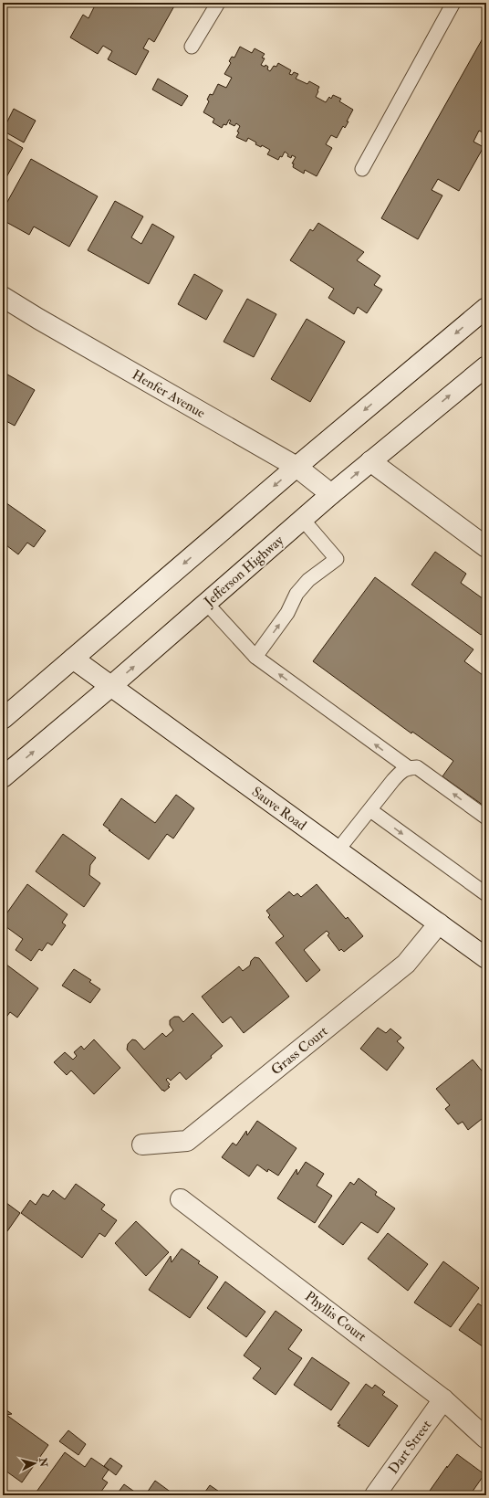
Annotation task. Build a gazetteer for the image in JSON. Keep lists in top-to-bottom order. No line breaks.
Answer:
{"streets":{"street":["Henfer Avenue","Jefferson Highway","Sauve Road","Grass Court","Phyllis Court","Dart Street"]},"crossings":[["Henfer Avenue","Jefferson Highway"],["Jefferson Highway","Sauve Road"],["Sauve Road","Grass Court"],["Phyllis Court","Dart Street"]],"north":"right"}
